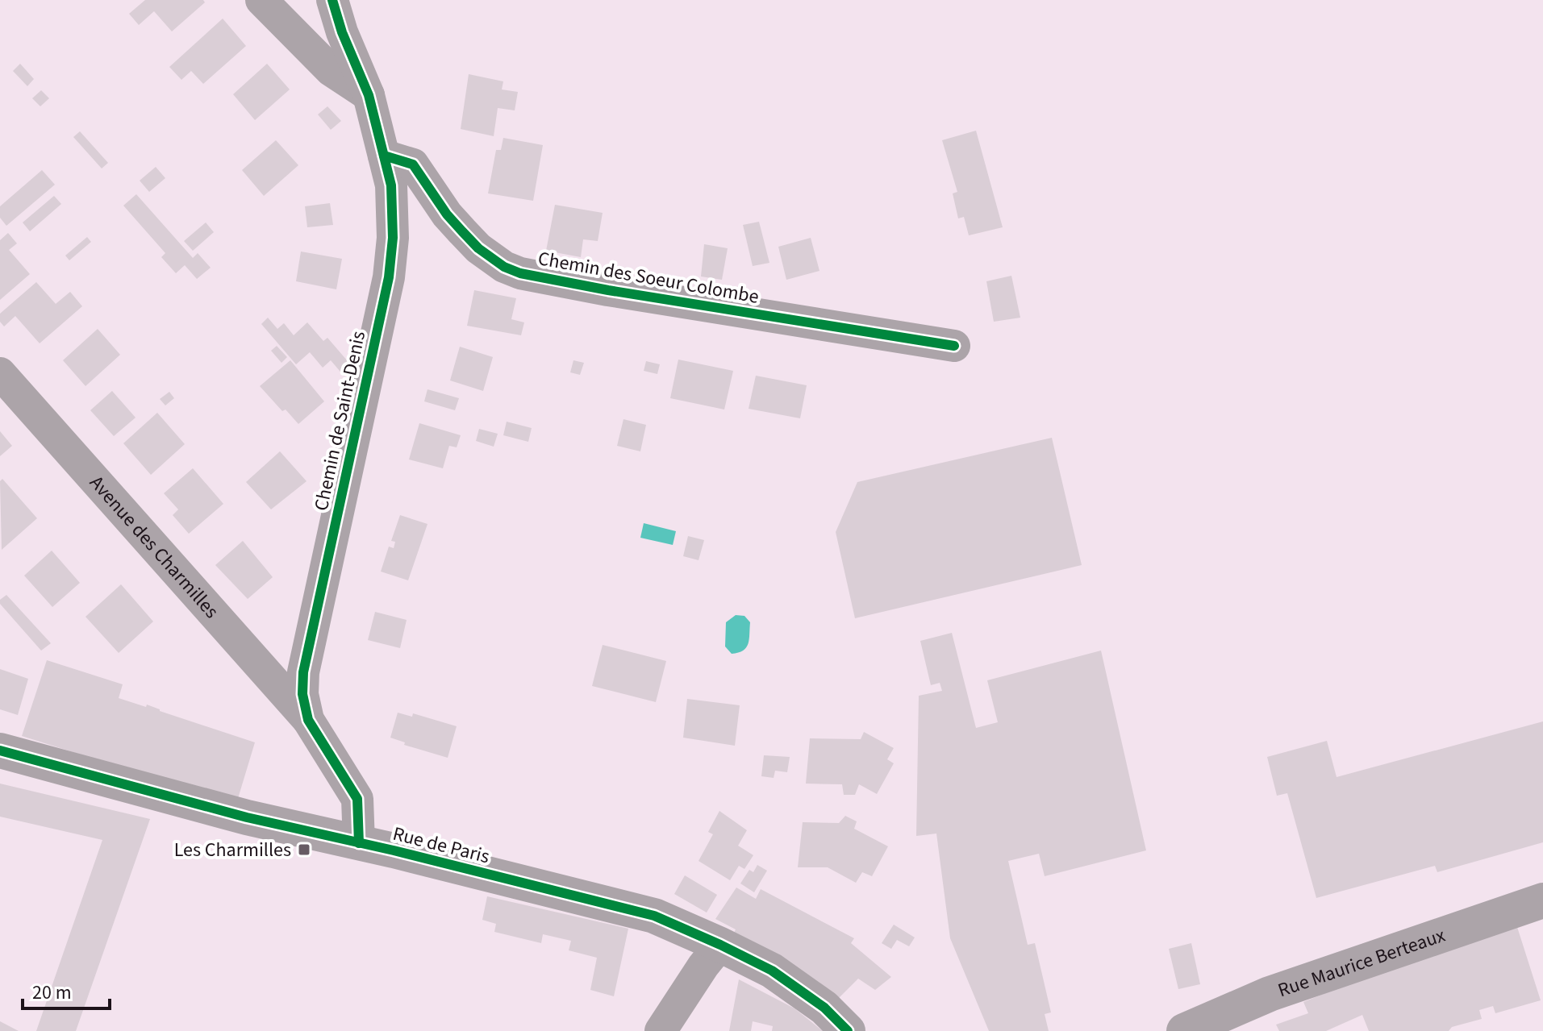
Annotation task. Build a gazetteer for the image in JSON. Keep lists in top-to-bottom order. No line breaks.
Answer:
{"streets":{"street":["Chemin des Soeur Colombe","Chemin de Saint-Denis","Avenue des Charmilles","Rue de Paris","Rue Maurice Berteaux"]},"crossings":[["Chemin des Soeur Colombe","Chemin de Saint-Denis"],["Chemin de Saint-Denis","Avenue des Charmilles"],["Chemin de Saint-Denis","Rue de Paris"]],"places":{"transit":["Les Charmilles"]},"scale_bar":"20 m"}
